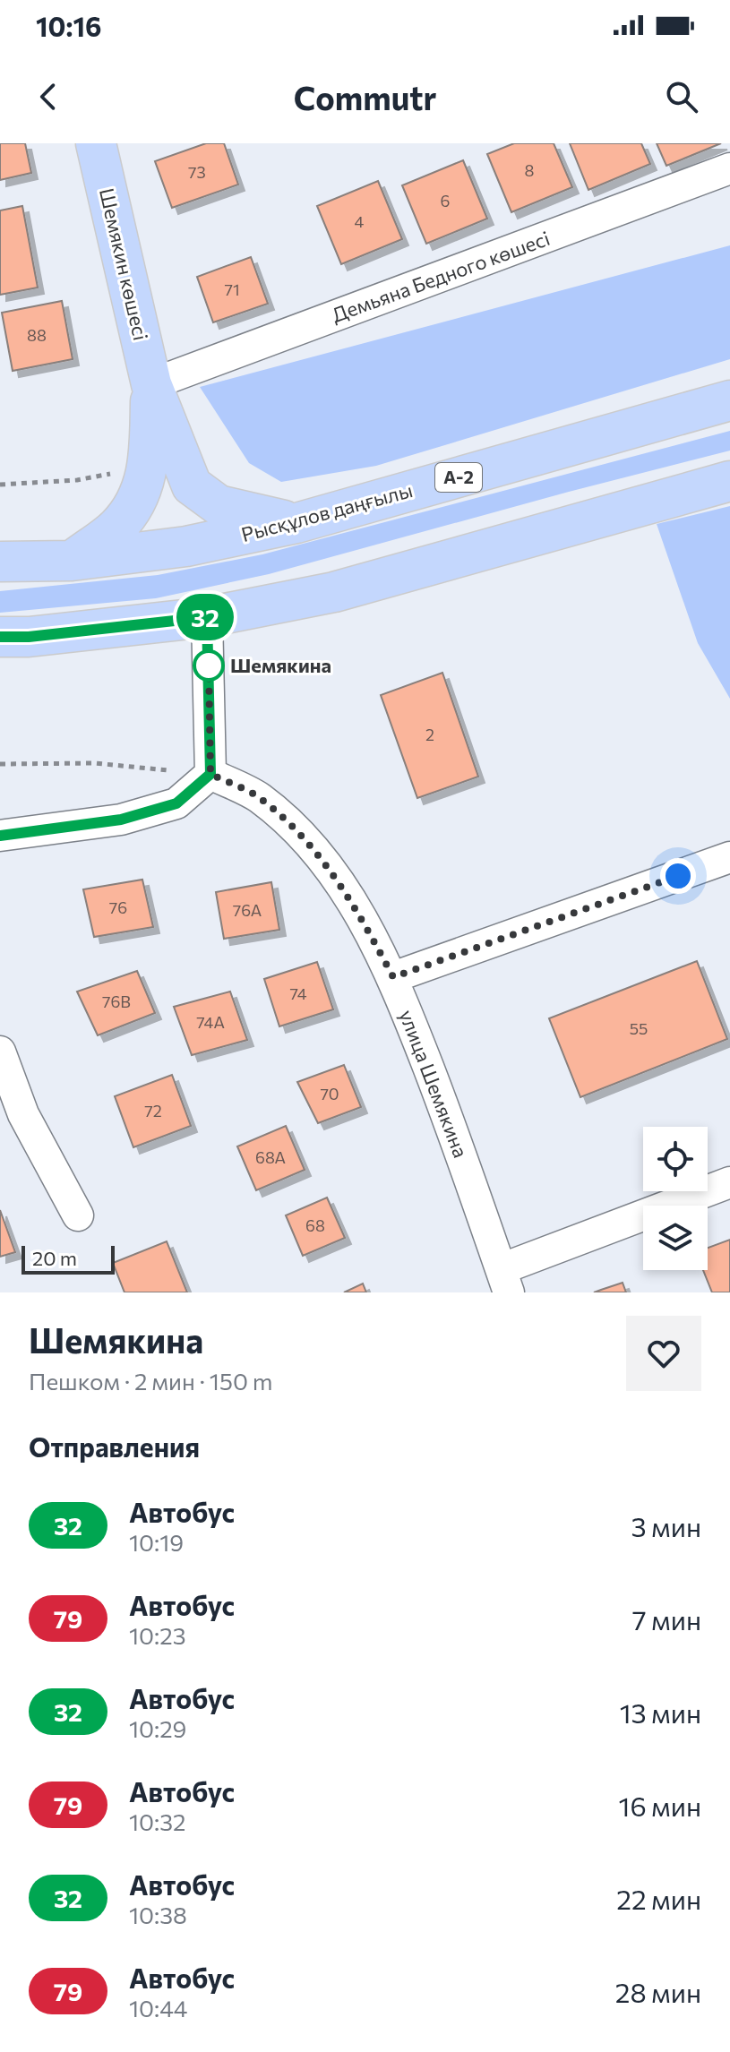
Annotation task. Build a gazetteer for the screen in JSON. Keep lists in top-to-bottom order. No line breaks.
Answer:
{"streets":{"main road":["Шемякин көшесі","A-2","Рысқұлов даңғылы"],"street":["Демьяна Бедного көшесі","улица Шемякина"]},"crossings":[["Шемякин көшесі","Демьяна Бедного көшесі"],["Шемякин көшесі","Рысқұлов даңғылы"]],"places":["Шемякина"],"lines":["bus line 32"],"house_numbers":["8","73","6","4","71","88","2","76","76А","74","76В","74А","55","70","72","68А","68"],"scale_bar":"20 m","page":{"status":"10:16","header":"Commutr","on_map":"32","scale":"20 m","heading":[["Шемякина","Пешком · 2 мин · 150 m"],"Отправления"],"list":[{"mark":"32","name":"Автобус","note":"10:19","value":"3 мин"},{"mark":"79","name":"Автобус","note":"10:23","value":"7 мин"},{"mark":"32","name":"Автобус","note":"10:29","value":"13 мин"},{"mark":"79","name":"Автобус","note":"10:32","value":"16 мин"},{"mark":"32","name":"Автобус","note":"10:38","value":"22 мин"},{"mark":"79","name":"Автобус","note":"10:44","value":"28 мин"}]}}
